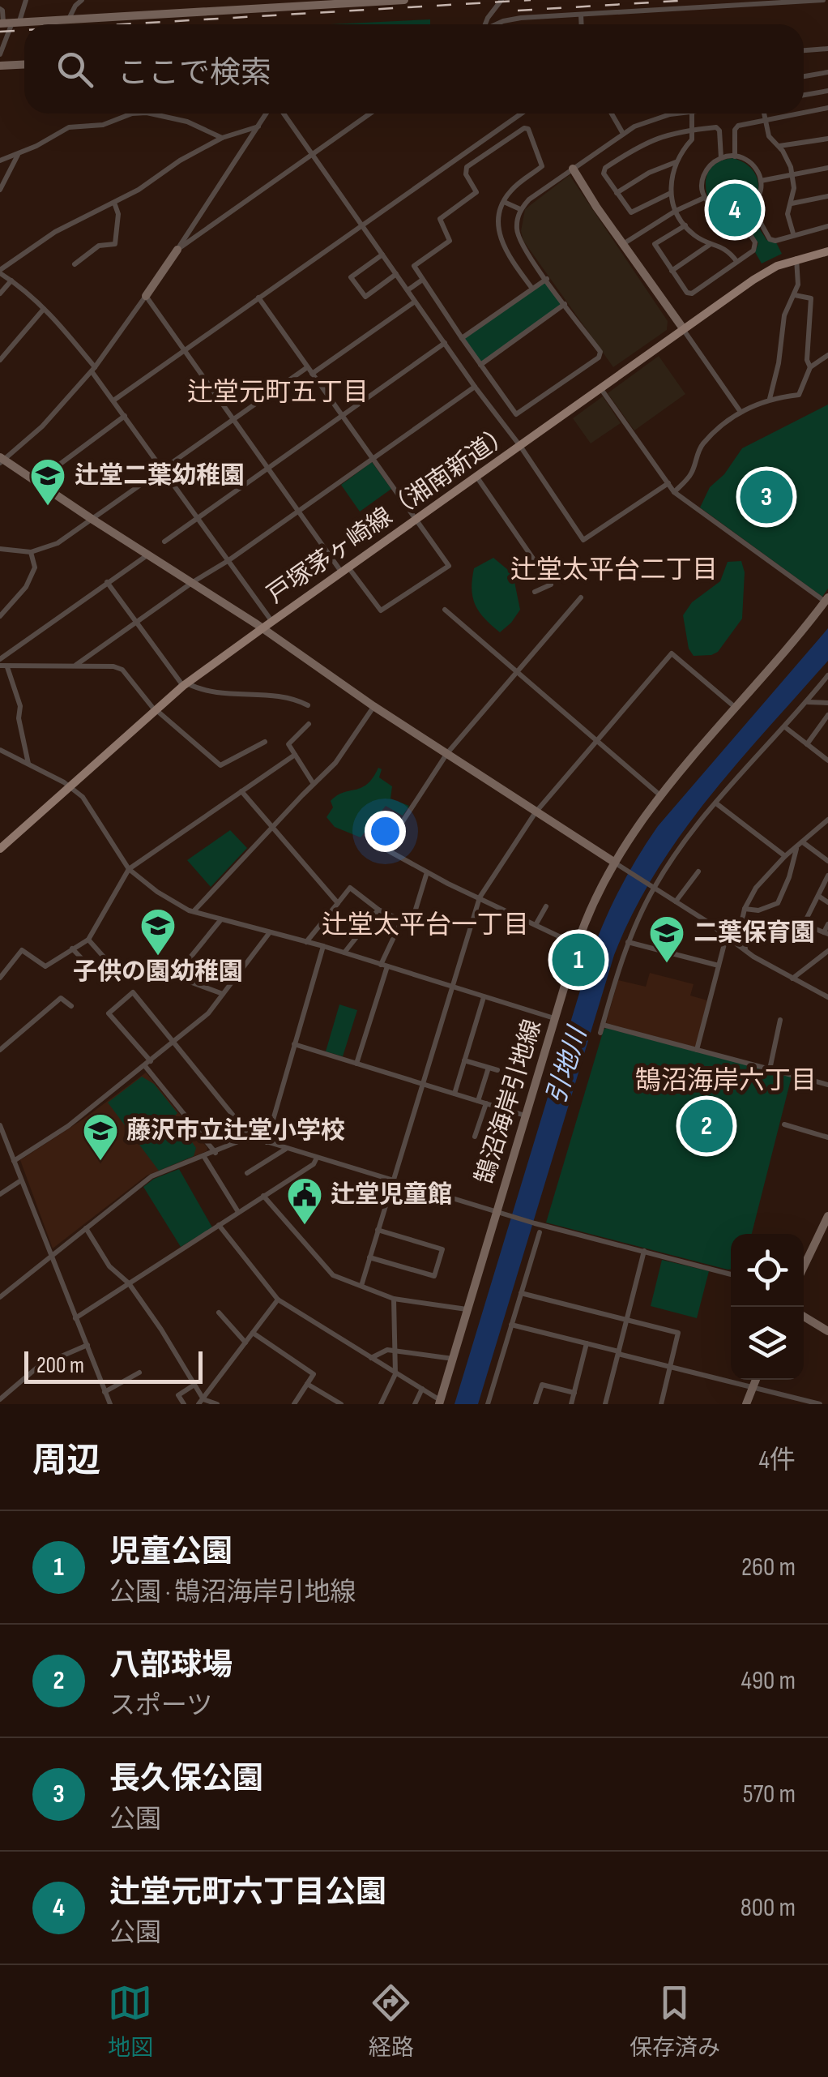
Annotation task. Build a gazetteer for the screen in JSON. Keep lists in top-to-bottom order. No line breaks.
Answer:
{"streets":{"main road":["戸塚茅ヶ崎線（湘南新道）"],"street":["鵠沼海岸引地線"]},"districts":["辻堂元町五丁目","辻堂太平台二丁目","辻堂太平台一丁目","鵠沼海岸六丁目"],"water":["引地川"],"places":{"school or university":["辻堂二葉幼稚園","子供の園幼稚園","二葉保育園","藤沢市立辻堂小学校"],"public building":["辻堂児童館"]},"scale_bar":"200 m","page":{"search":"ここで検索","pins":["4","3","1","2"],"scale":"200 m","heading":["周辺","4件"],"list":[{"mark":"1","name":"児童公園","note":"公園 · 鵠沼海岸引地線","value":"260 m"},{"mark":"2","name":"八部球場","note":"スポーツ","value":"490 m"},{"mark":"3","name":"長久保公園","note":"公園","value":"570 m"},{"mark":"4","name":"辻堂元町六丁目公園","note":"公園","value":"800 m"}],"nav":["地図","経路","保存済み"]}}
